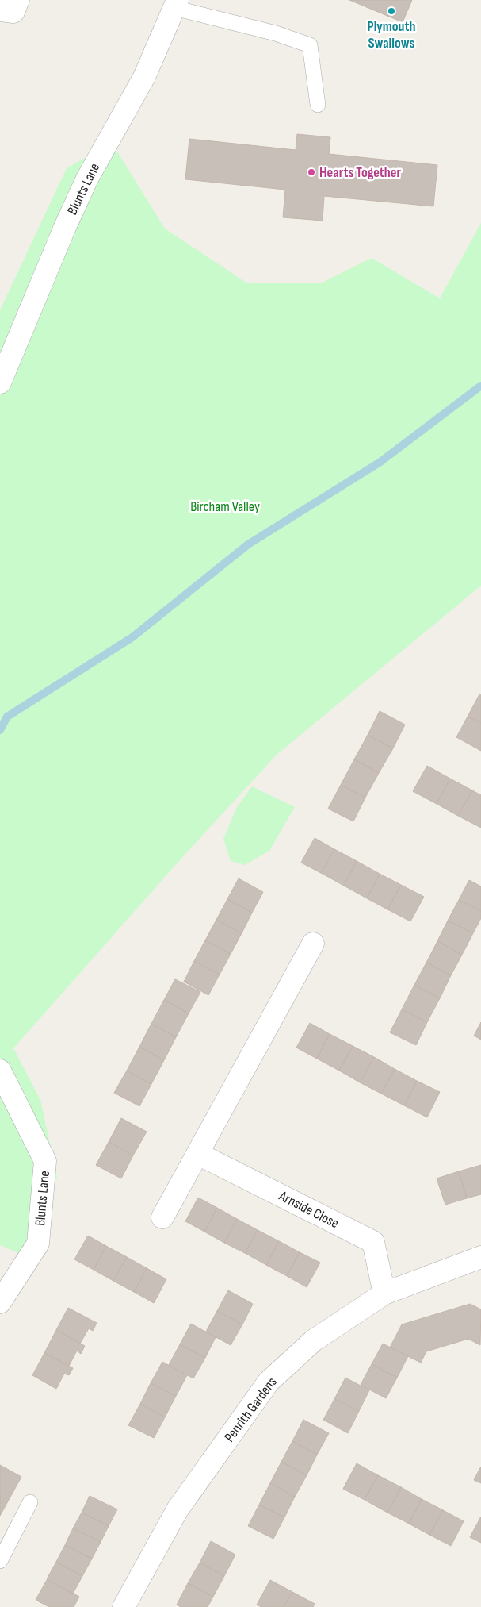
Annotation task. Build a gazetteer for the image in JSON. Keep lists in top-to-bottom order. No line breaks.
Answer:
{"streets":{"street":["Blunts Lane","Arnside Close","Penrith Gardens"]},"crossings":[["Arnside Close","Penrith Gardens"]],"parks":["Bircham Valley"],"places":["Plymouth Swallows","Hearts Together"]}
